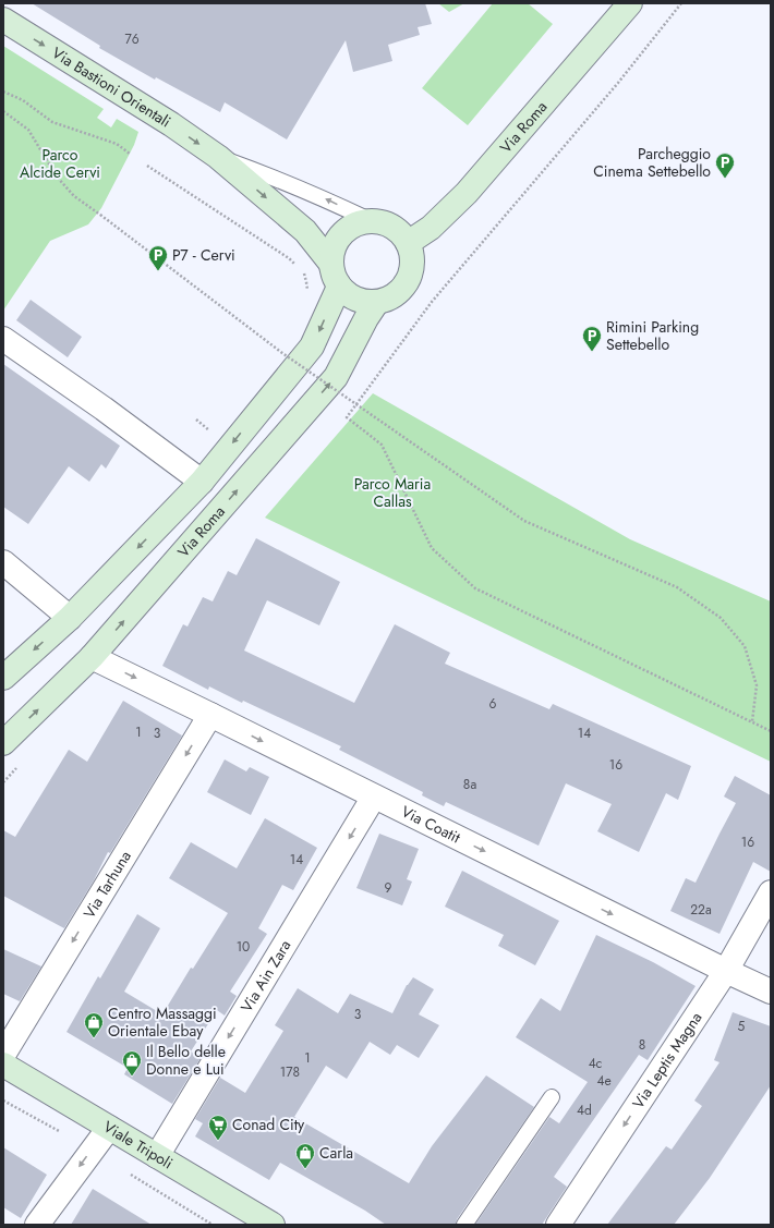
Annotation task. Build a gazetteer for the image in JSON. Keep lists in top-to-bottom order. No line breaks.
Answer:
{"streets":{"main road":["Via Bastioni Orientali","Via Roma","Viale Tripoli"],"street":["Via Coatit","Via Tarhuna","Via Ain Zara","Via Leptis Magna"]},"crossings":[["Via Bastioni Orientali","Via Roma"],["Via Roma","Via Coatit"],["Via Coatit","Via Tarhuna"],["Via Coatit","Via Ain Zara"],["Via Coatit","Via Leptis Magna"],["Via Ain Zara","Viale Tripoli"]],"one_way":["Via Coatit","Via Tarhuna","Via Ain Zara","Via Leptis Magna"],"parks":["Parco Alcide Cervi","Parco Maria Callas"],"places":{"parking":["Parcheggio Cinema Settebello","P7 - Cervi","Rimini Parking Settebello"],"shop":["Centro Massaggi Orientale Ebay","Il Bello delle Donne e Lui","Carla"],"supermarket":["Conad City"]},"house_numbers":["76","6","1","3","14","16","8a","16","14","9","22a","10","3","5","8","1","4c","178","4e","4d"]}
